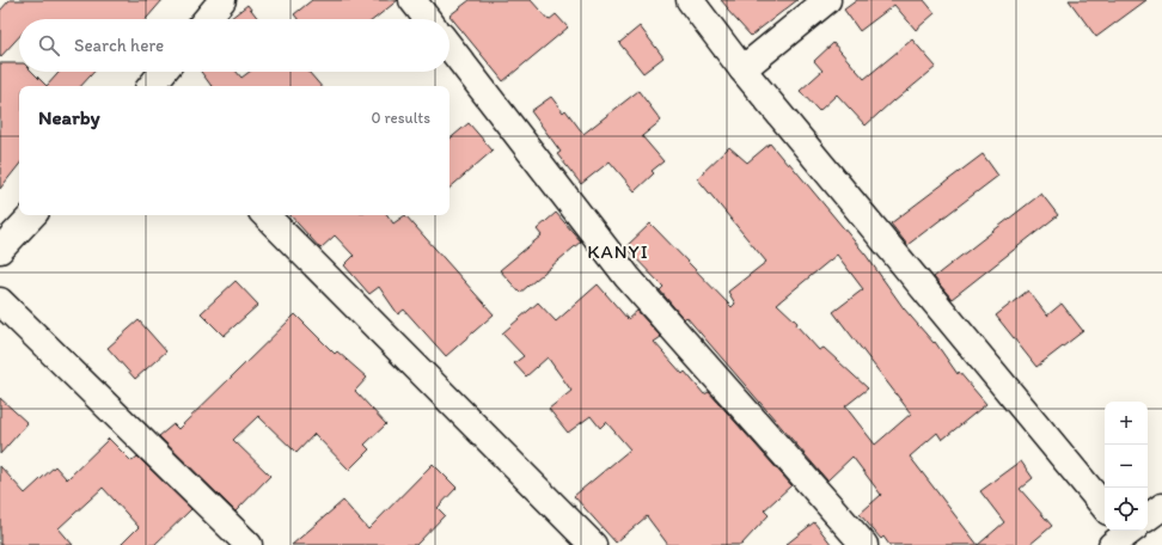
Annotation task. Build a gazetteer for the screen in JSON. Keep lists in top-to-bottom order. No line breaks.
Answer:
{"districts":["KANYI"],"page":{"search":"Search here","heading":["Nearby","0 results"],"map_buttons":["+","−"]}}
